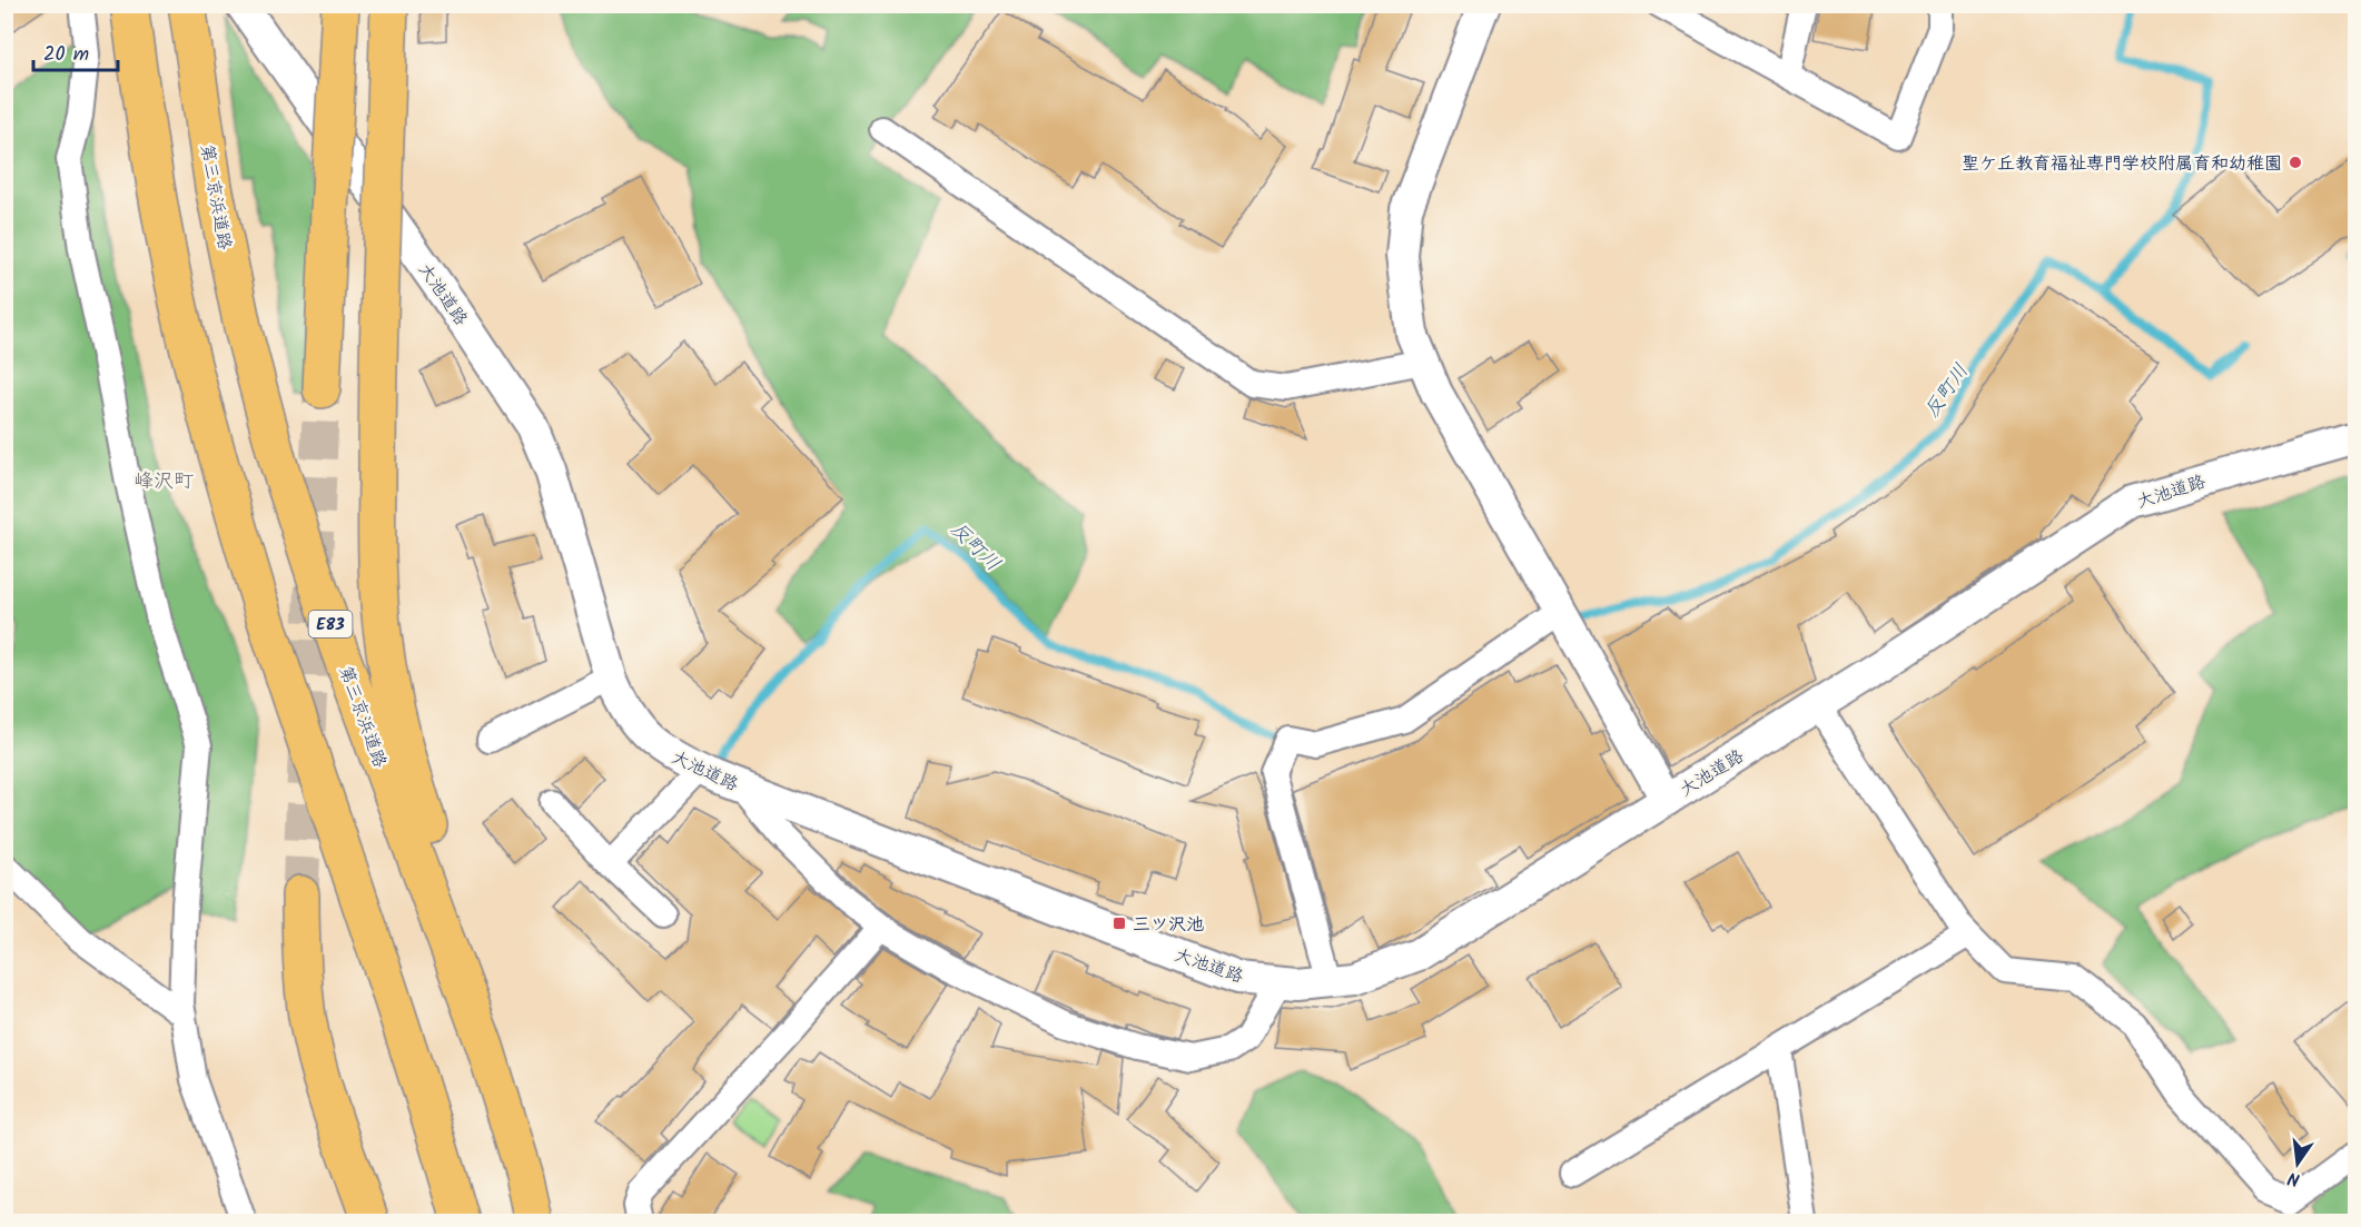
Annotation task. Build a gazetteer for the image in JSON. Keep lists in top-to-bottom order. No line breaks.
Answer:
{"streets":{"highway":["第三京浜道路","E83"],"street":["大池道路"]},"districts":["峰沢町"],"water":["反町川"],"places":{"other":["聖ケ丘教育福祉専門学校附属育和幼稚園"],"transit":["三ツ沢池"]},"scale_bar":"20 m","north":"bottom"}
